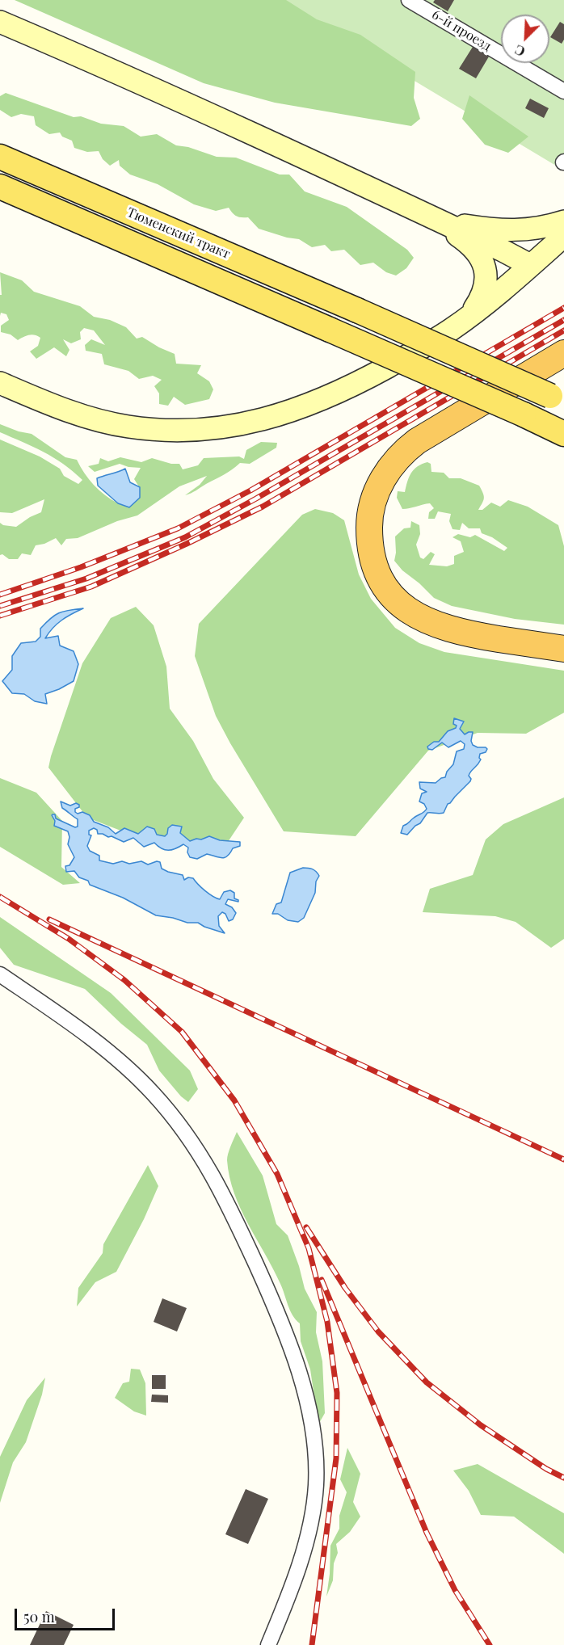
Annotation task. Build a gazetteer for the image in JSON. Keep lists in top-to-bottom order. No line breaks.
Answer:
{"streets":{"main road":["Тюменский тракт"],"street":["6-й проезд"]},"scale_bar":"50 m","north":"bottom left"}
